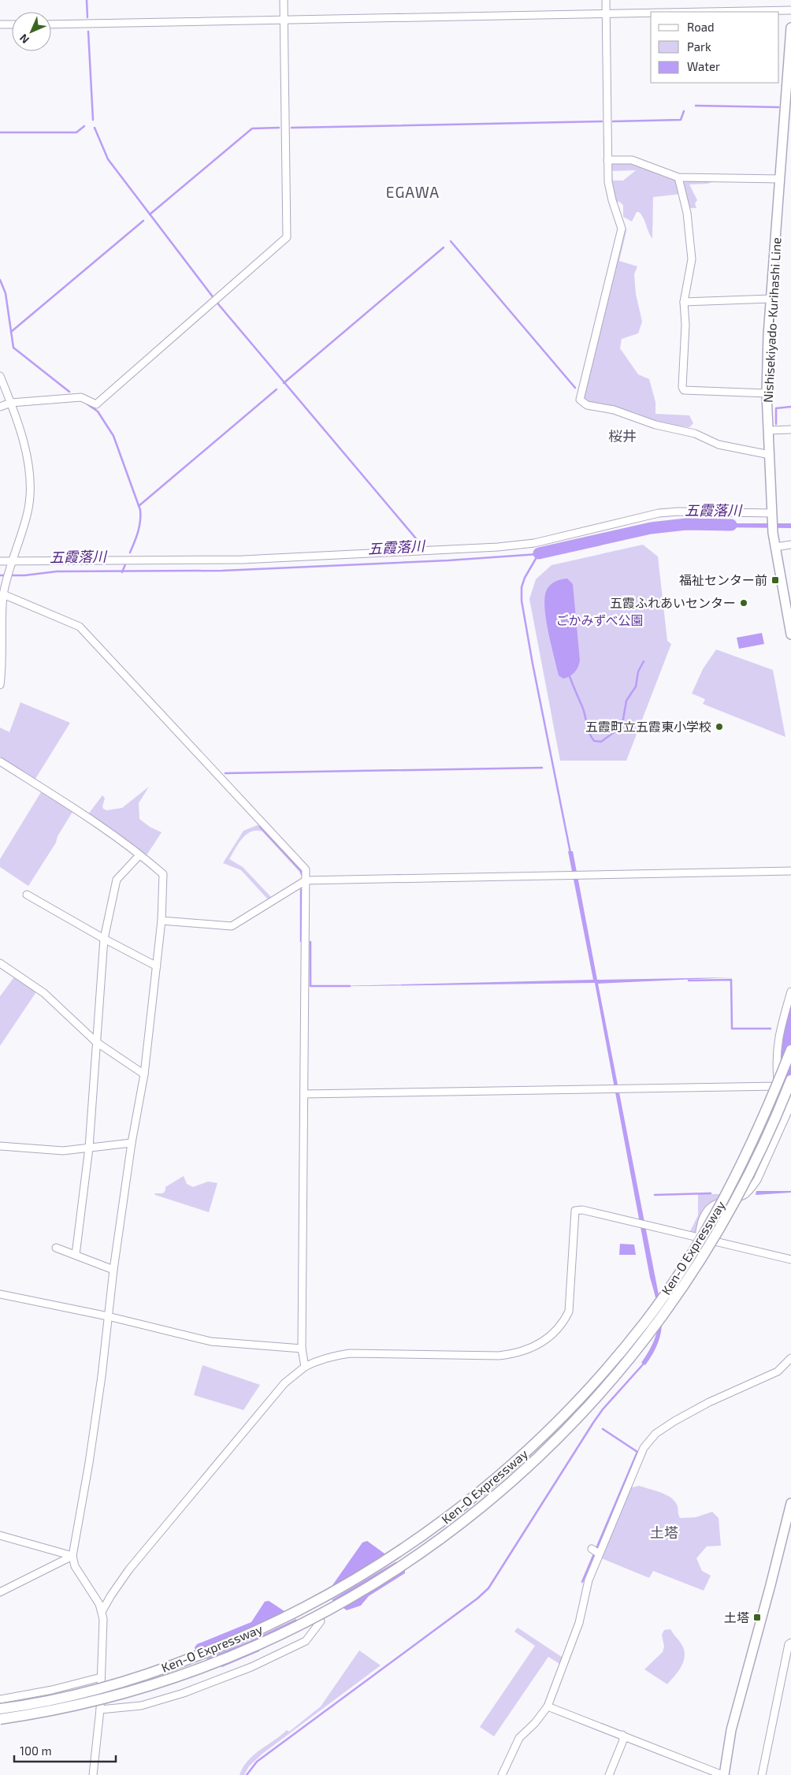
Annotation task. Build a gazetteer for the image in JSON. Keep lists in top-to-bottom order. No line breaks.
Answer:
{"streets":{"highway":["Ken-O Expressway"],"main road":["Nishisekiyado-Kurihashi Line"]},"districts":["EGAWA","桜井","土塔"],"water":["五霞落川"],"parks":["ごかみずべ公園"],"places":{"transit":["福祉センター前","土塔"],"other":["五霞ふれあいセンター","五霞町立五霞東小学校"]},"legend":["Road","Park","Water"],"scale_bar":"100 m","north":"bottom left"}
